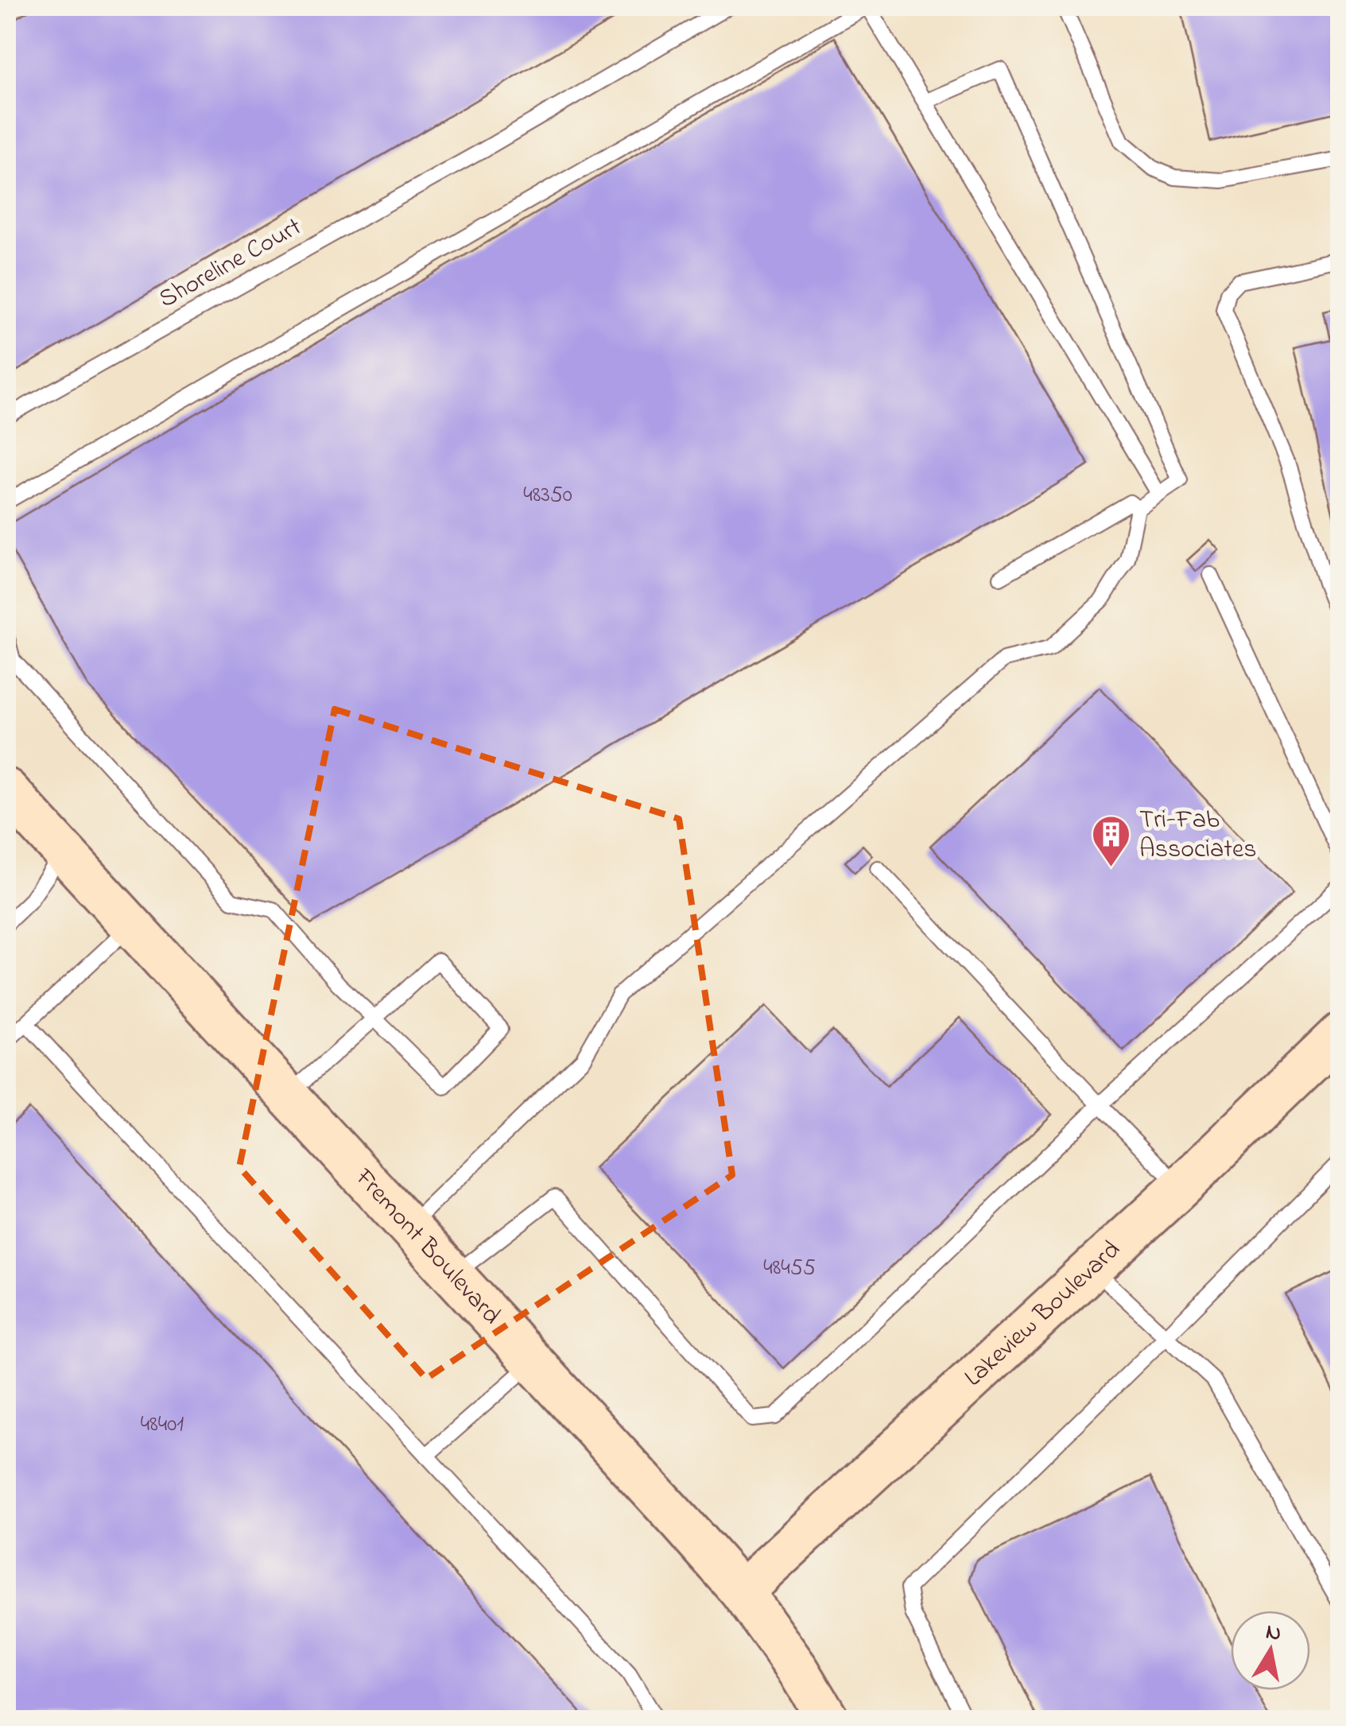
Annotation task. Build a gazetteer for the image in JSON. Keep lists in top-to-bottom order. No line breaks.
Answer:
{"streets":{"main road":["Fremont Boulevard","Lakeview Boulevard"],"lane":["Shoreline Court"]},"crossings":[["Fremont Boulevard","Lakeview Boulevard"]],"places":{"building":["Tri-Fab Associates"]},"house_numbers":["48350","48455","48401"],"north":"top"}
